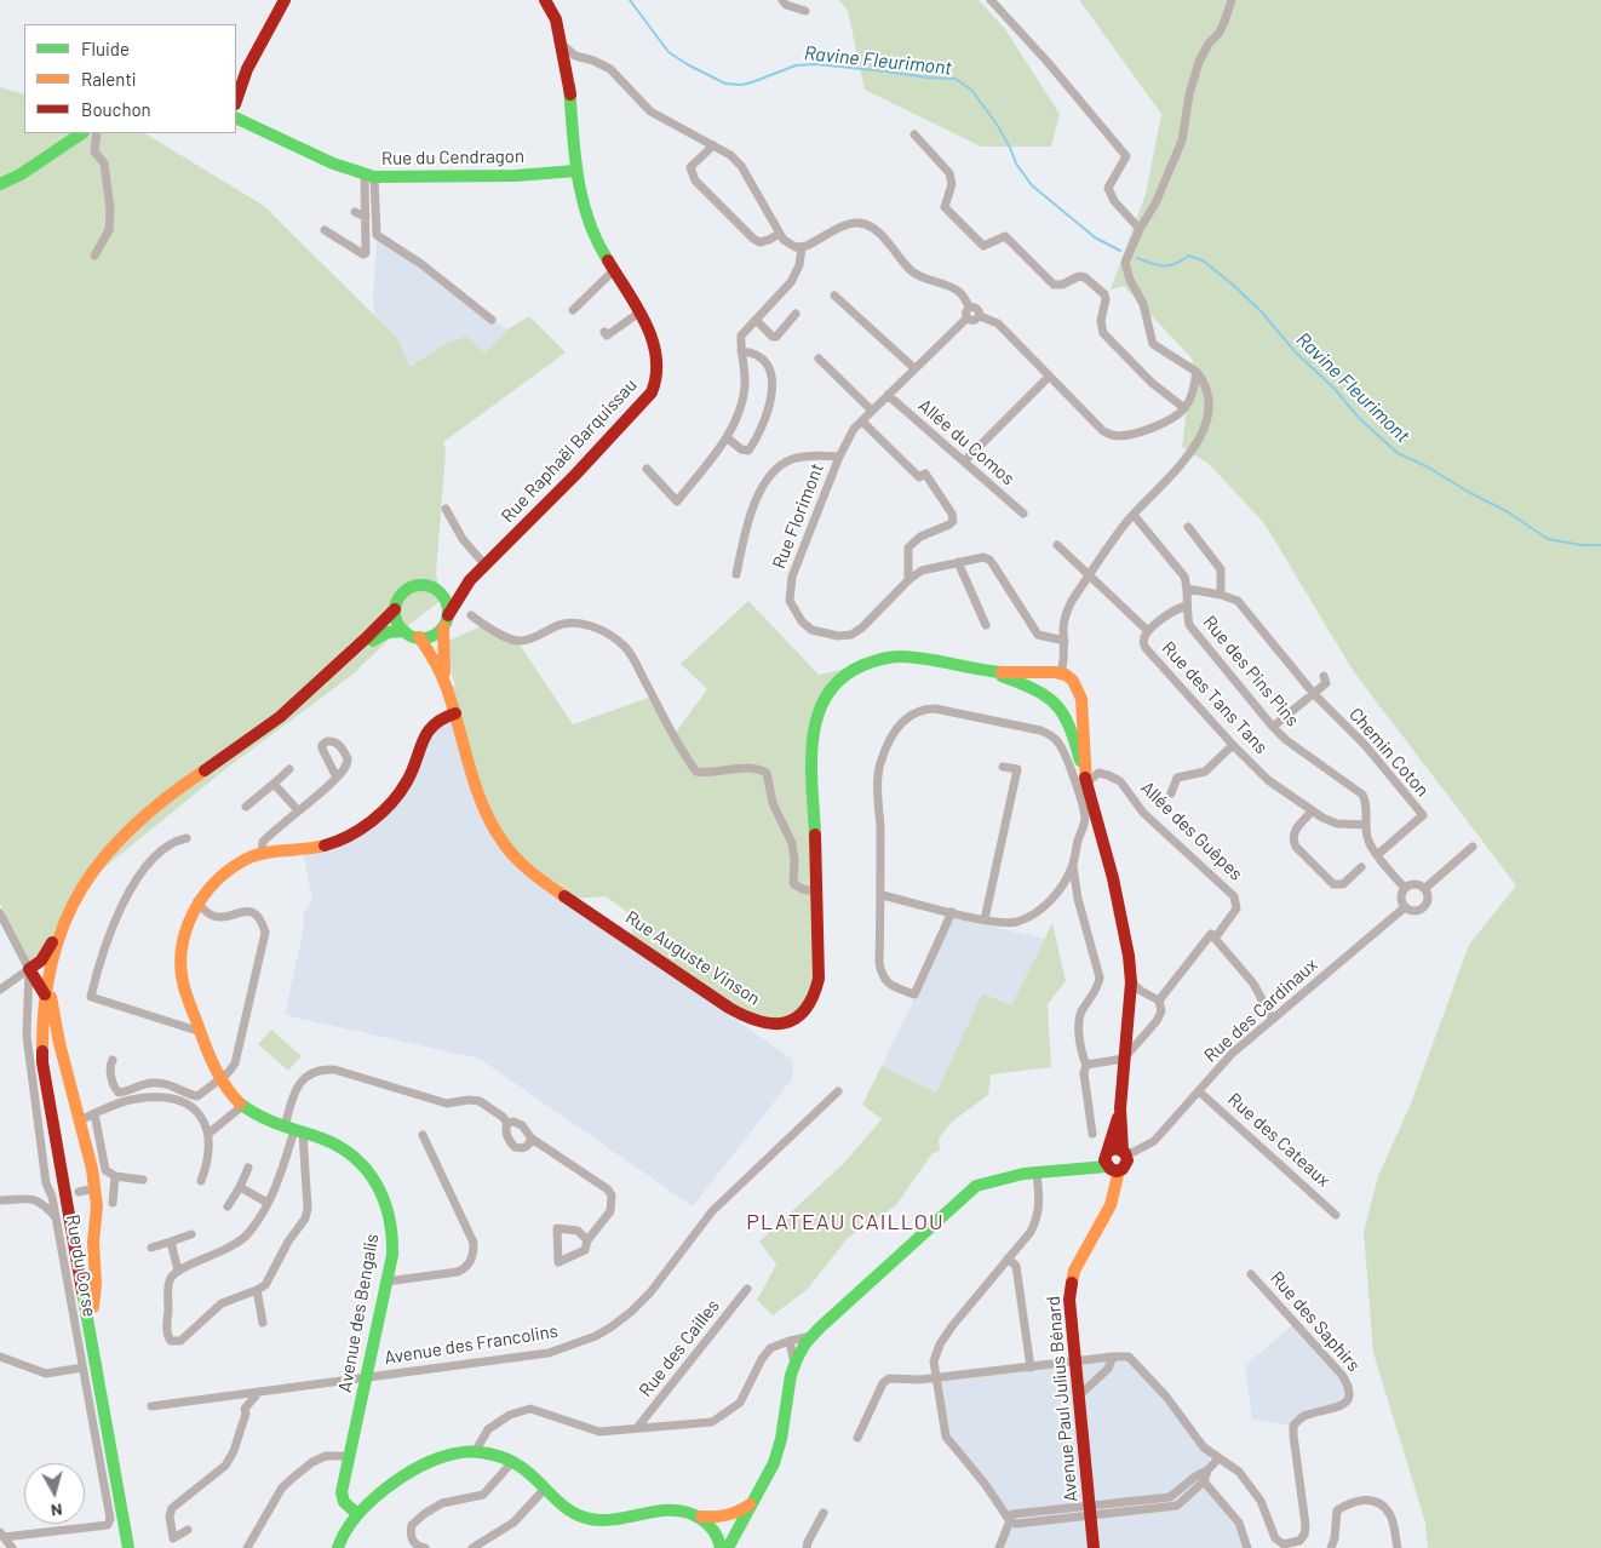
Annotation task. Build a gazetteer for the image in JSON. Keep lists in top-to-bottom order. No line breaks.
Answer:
{"streets":{"main road":["Rue du Cendragon","Rue Raphaël Barquissau","Rue Auguste Vinson","Avenue des Bengalis","Avenue Paul Julius Bénard"],"street":["Allée du Comos","Rue Florimont","Rue des Pins Pins","Rue des Tans Tans","Chemin Coton","Allée des Guêpes","Rue des Cardinaux","Rue des Cateaux","Rue du Corse","Rue des Saphirs","Avenue des Francolins","Rue des Cailles"]},"crossings":[["Rue du Cendragon","Rue Raphaël Barquissau"],["Allée du Comos","Rue Florimont"],["Rue Raphaël Barquissau","Rue Auguste Vinson"],["Rue des Pins Pins","Rue des Tans Tans"],["Rue des Pins Pins","Chemin Coton"],["Rue des Pins Pins","Rue des Cardinaux"],["Allée des Guêpes","Rue Auguste Vinson"],["Rue Auguste Vinson","Avenue des Bengalis"],["Rue Auguste Vinson","Avenue Paul Julius Bénard"],["Rue des Cardinaux","Rue des Cateaux"],["Rue des Cardinaux","Avenue Paul Julius Bénard"],["Avenue des Bengalis","Avenue des Francolins"]],"districts":["PLATEAU CAILLOU"],"water":["Ravine Fleurimont"],"legend":["Fluide","Ralenti","Bouchon"],"north":"bottom"}
